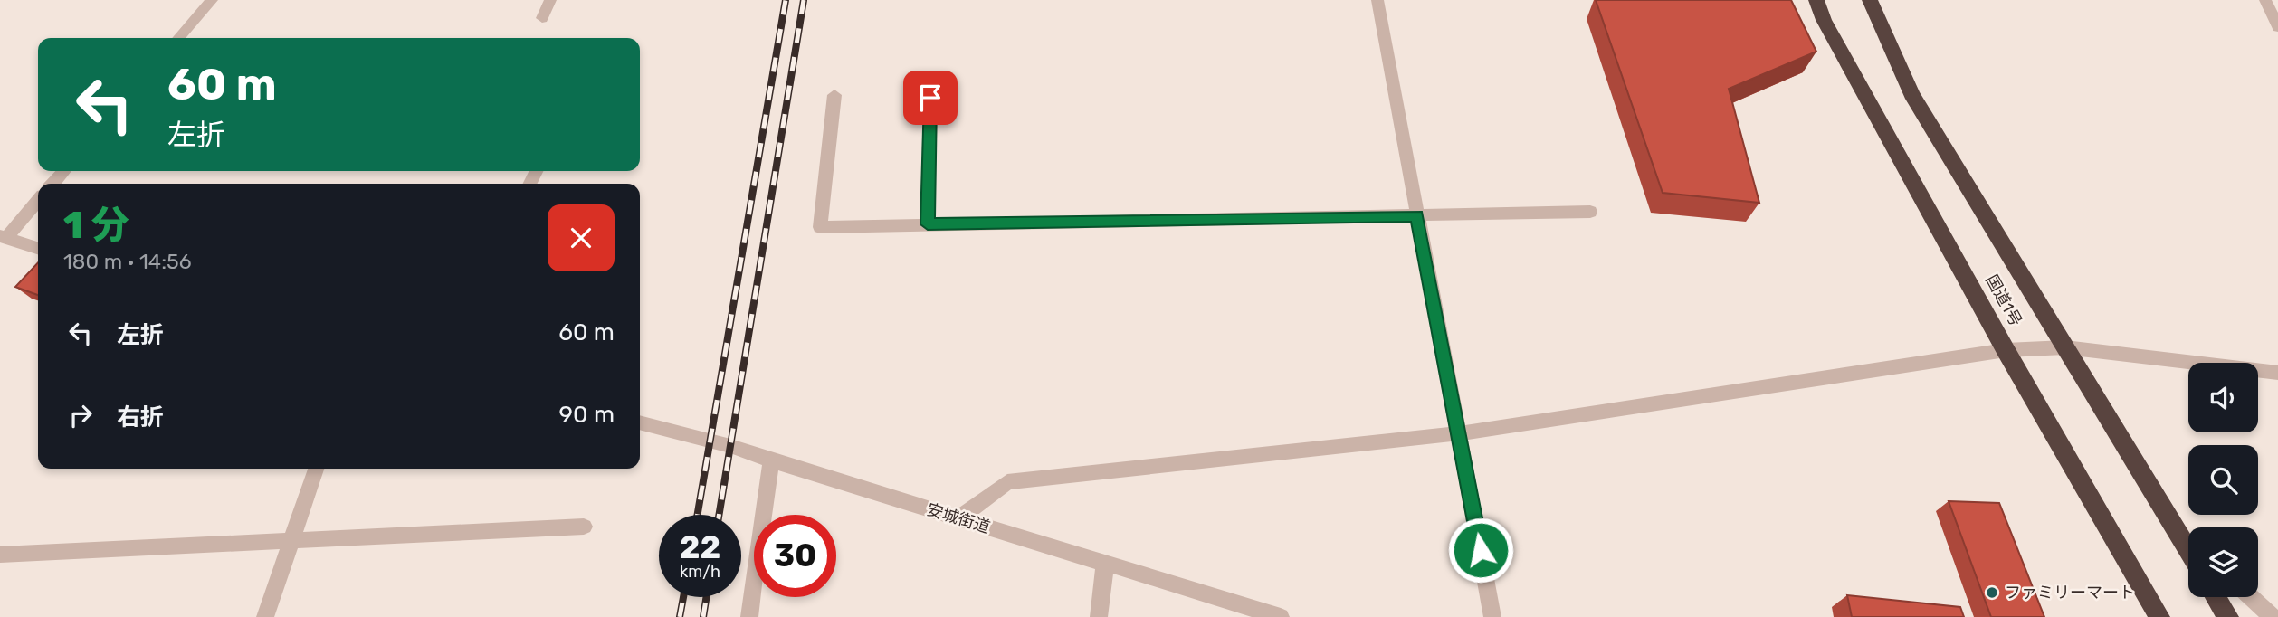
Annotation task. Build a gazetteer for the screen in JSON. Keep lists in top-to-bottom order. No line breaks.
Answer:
{"streets":{"highway":["国道1号"],"street":["安城街道"]},"places":["ファミリーマート"],"page":{"turn":["60 m","左折"],"heading":["1 分","180 m · 14:56"],"list":[{"name":"左折","value":"60 m"},{"name":"右折","value":"90 m"}],"speed":"22 km/h","limit":"30"}}
